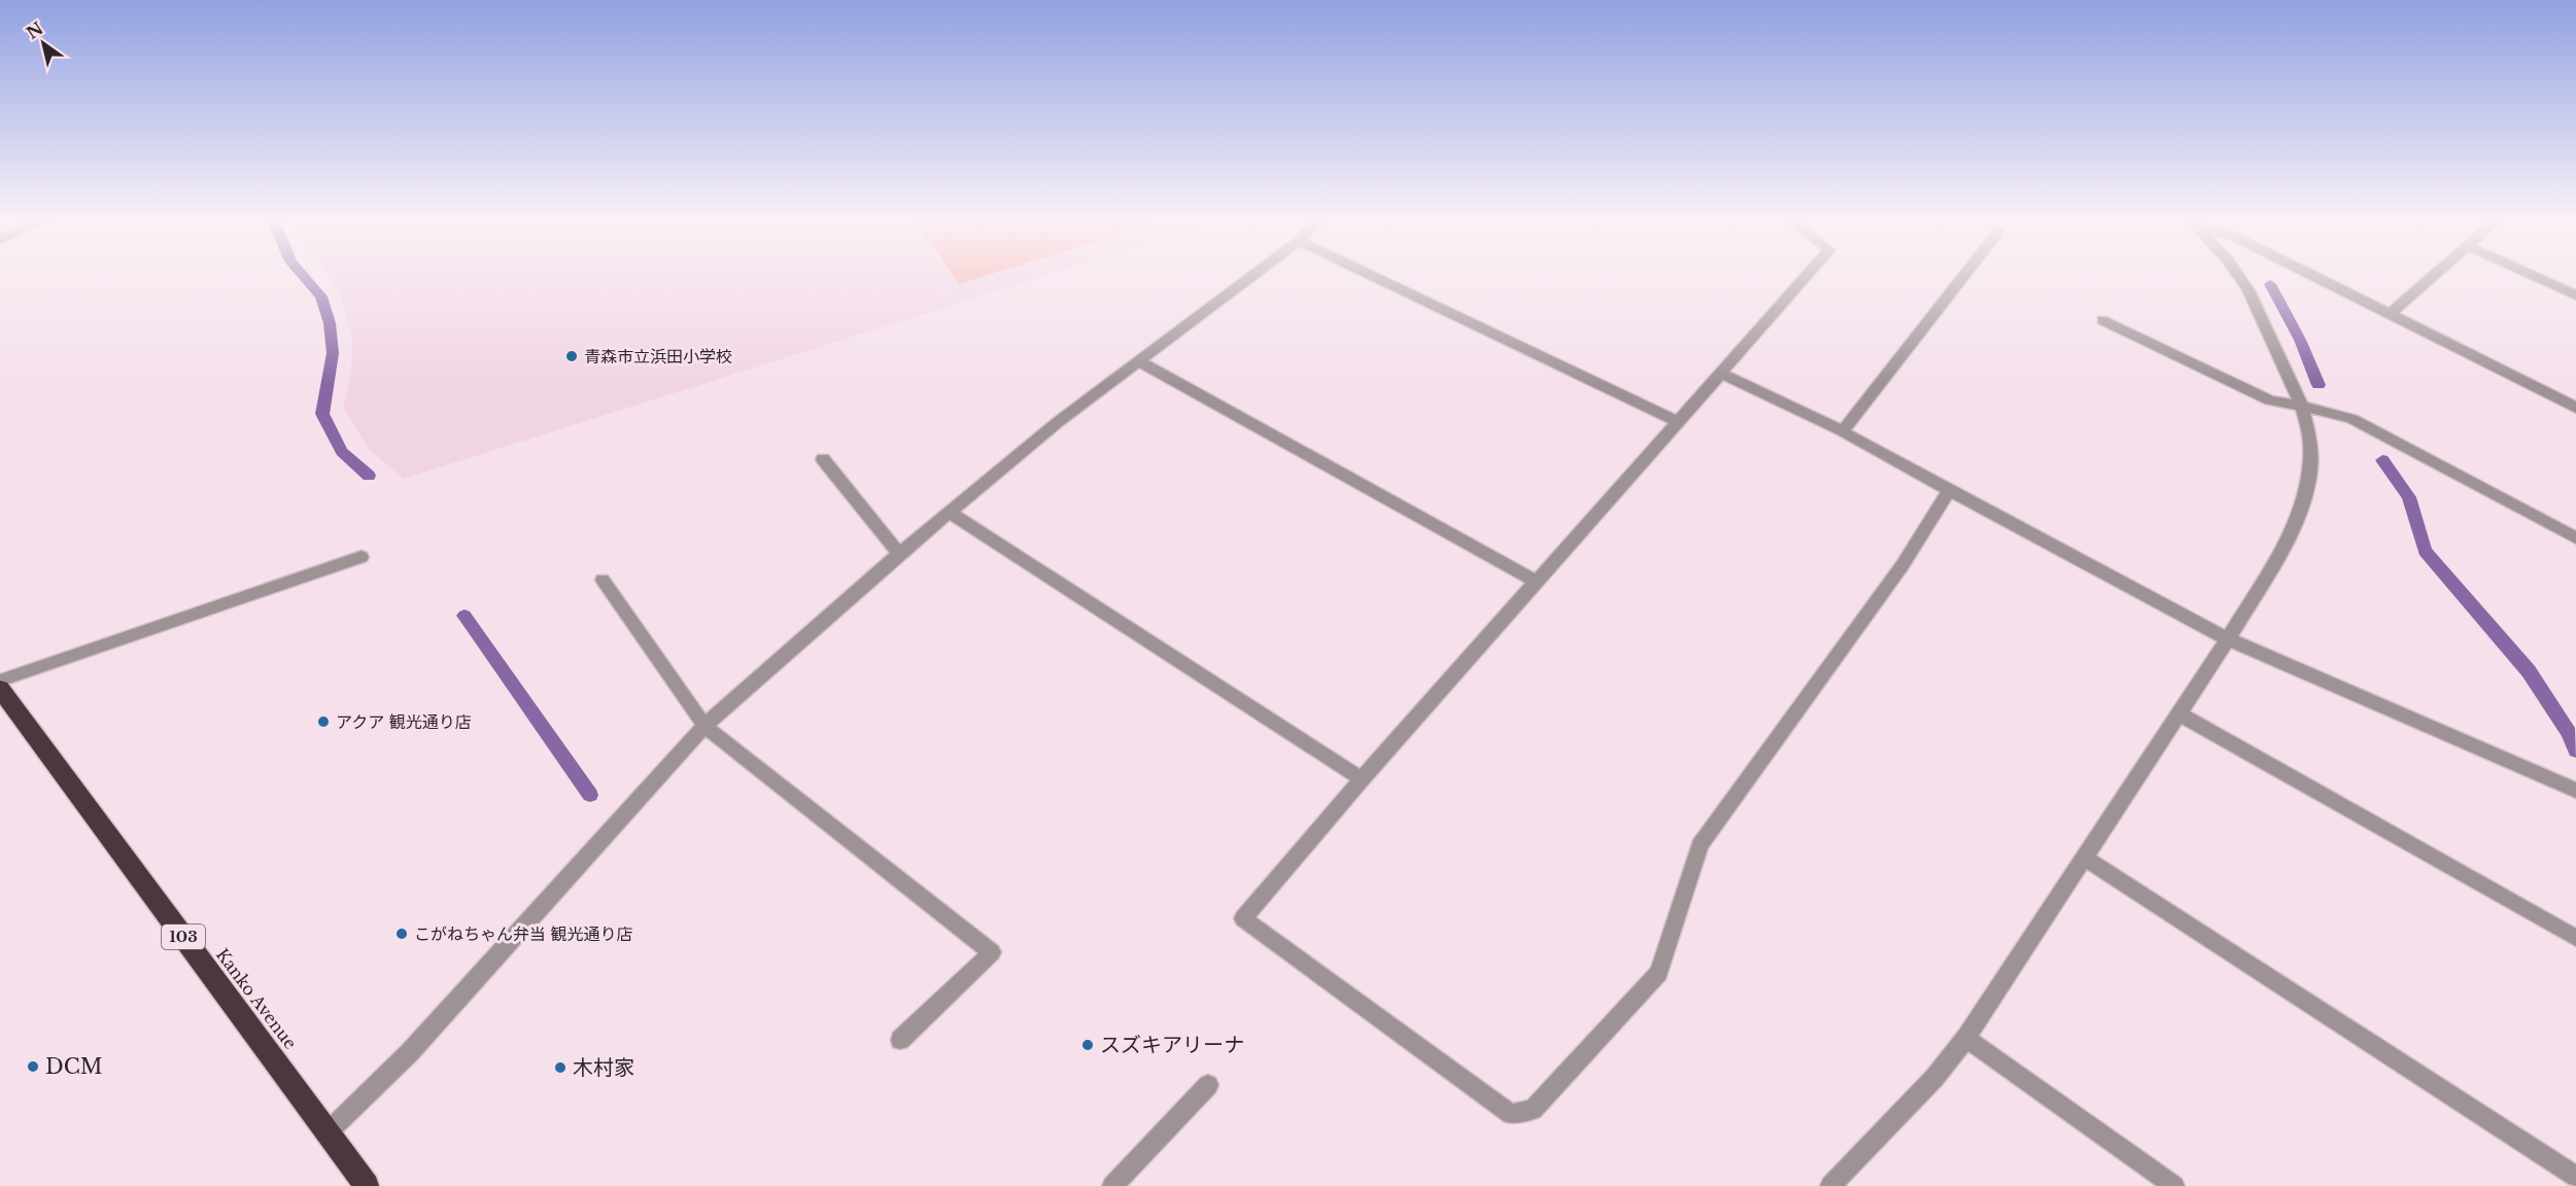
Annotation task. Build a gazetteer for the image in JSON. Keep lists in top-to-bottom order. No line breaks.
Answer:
{"streets":{"highway":["103","Kanko Avenue"]},"places":["青森市立浜田小学校","アクア 観光通り店","こがねちゃん弁当 観光通り店","スズキアリーナ","DCM","木村家"],"north":"top left"}
